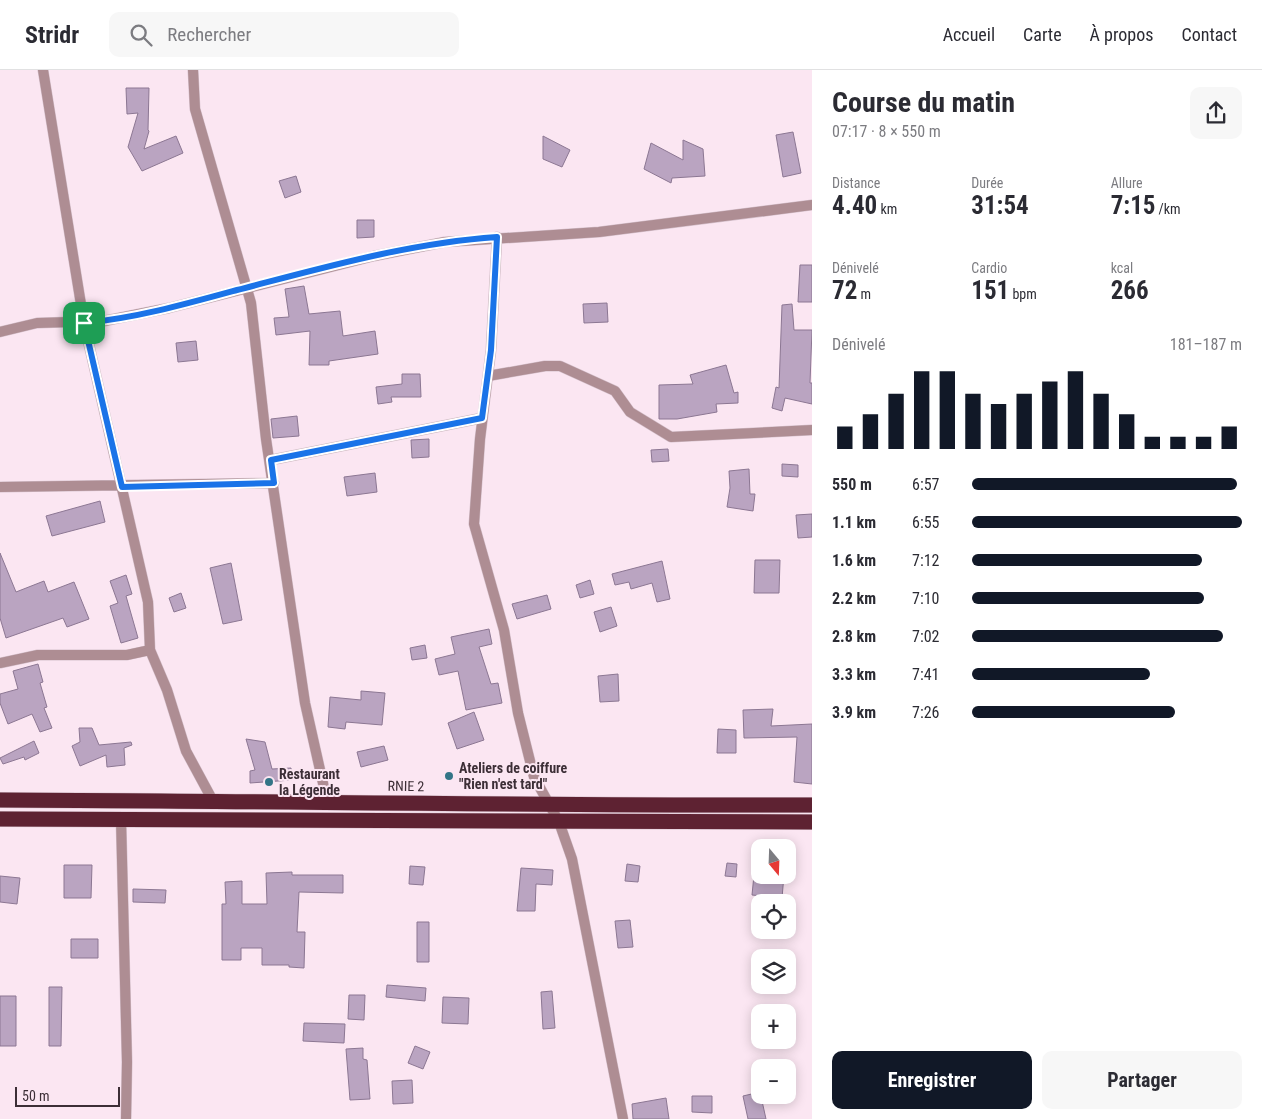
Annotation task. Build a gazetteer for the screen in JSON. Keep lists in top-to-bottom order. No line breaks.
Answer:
{"streets":{"highway":["RNIE 2"]},"places":["Ateliers de coiffure \"Rien n'est tard\"","Restaurant la Légende"],"scale_bar":"50 m","north":"bottom","page":{"header":"Stridr","search":"Rechercher","nav":["Accueil","Carte","À propos","Contact"],"heading":["Course du matin","07:17 · 8 × 550 m"],"stats":[["Distance","4.40 km"],["Durée","31:54"],["Allure","7:15 /km"],["Dénivelé","72 m"],["Cardio","151 bpm"],["kcal","266"]],"chart":["Dénivelé","181–187 m"],"list":[{"name":"550 m","note":"6:57"},{"name":"1.1 km","note":"6:55"},{"name":"1.6 km","note":"7:12"},{"name":"2.2 km","note":"7:10"},{"name":"2.8 km","note":"7:02"},{"name":"3.3 km","note":"7:41"},{"name":"3.9 km","note":"7:26"}],"map_buttons":["+","−"],"buttons":["Enregistrer","Partager"],"scale":"50 m"}}
